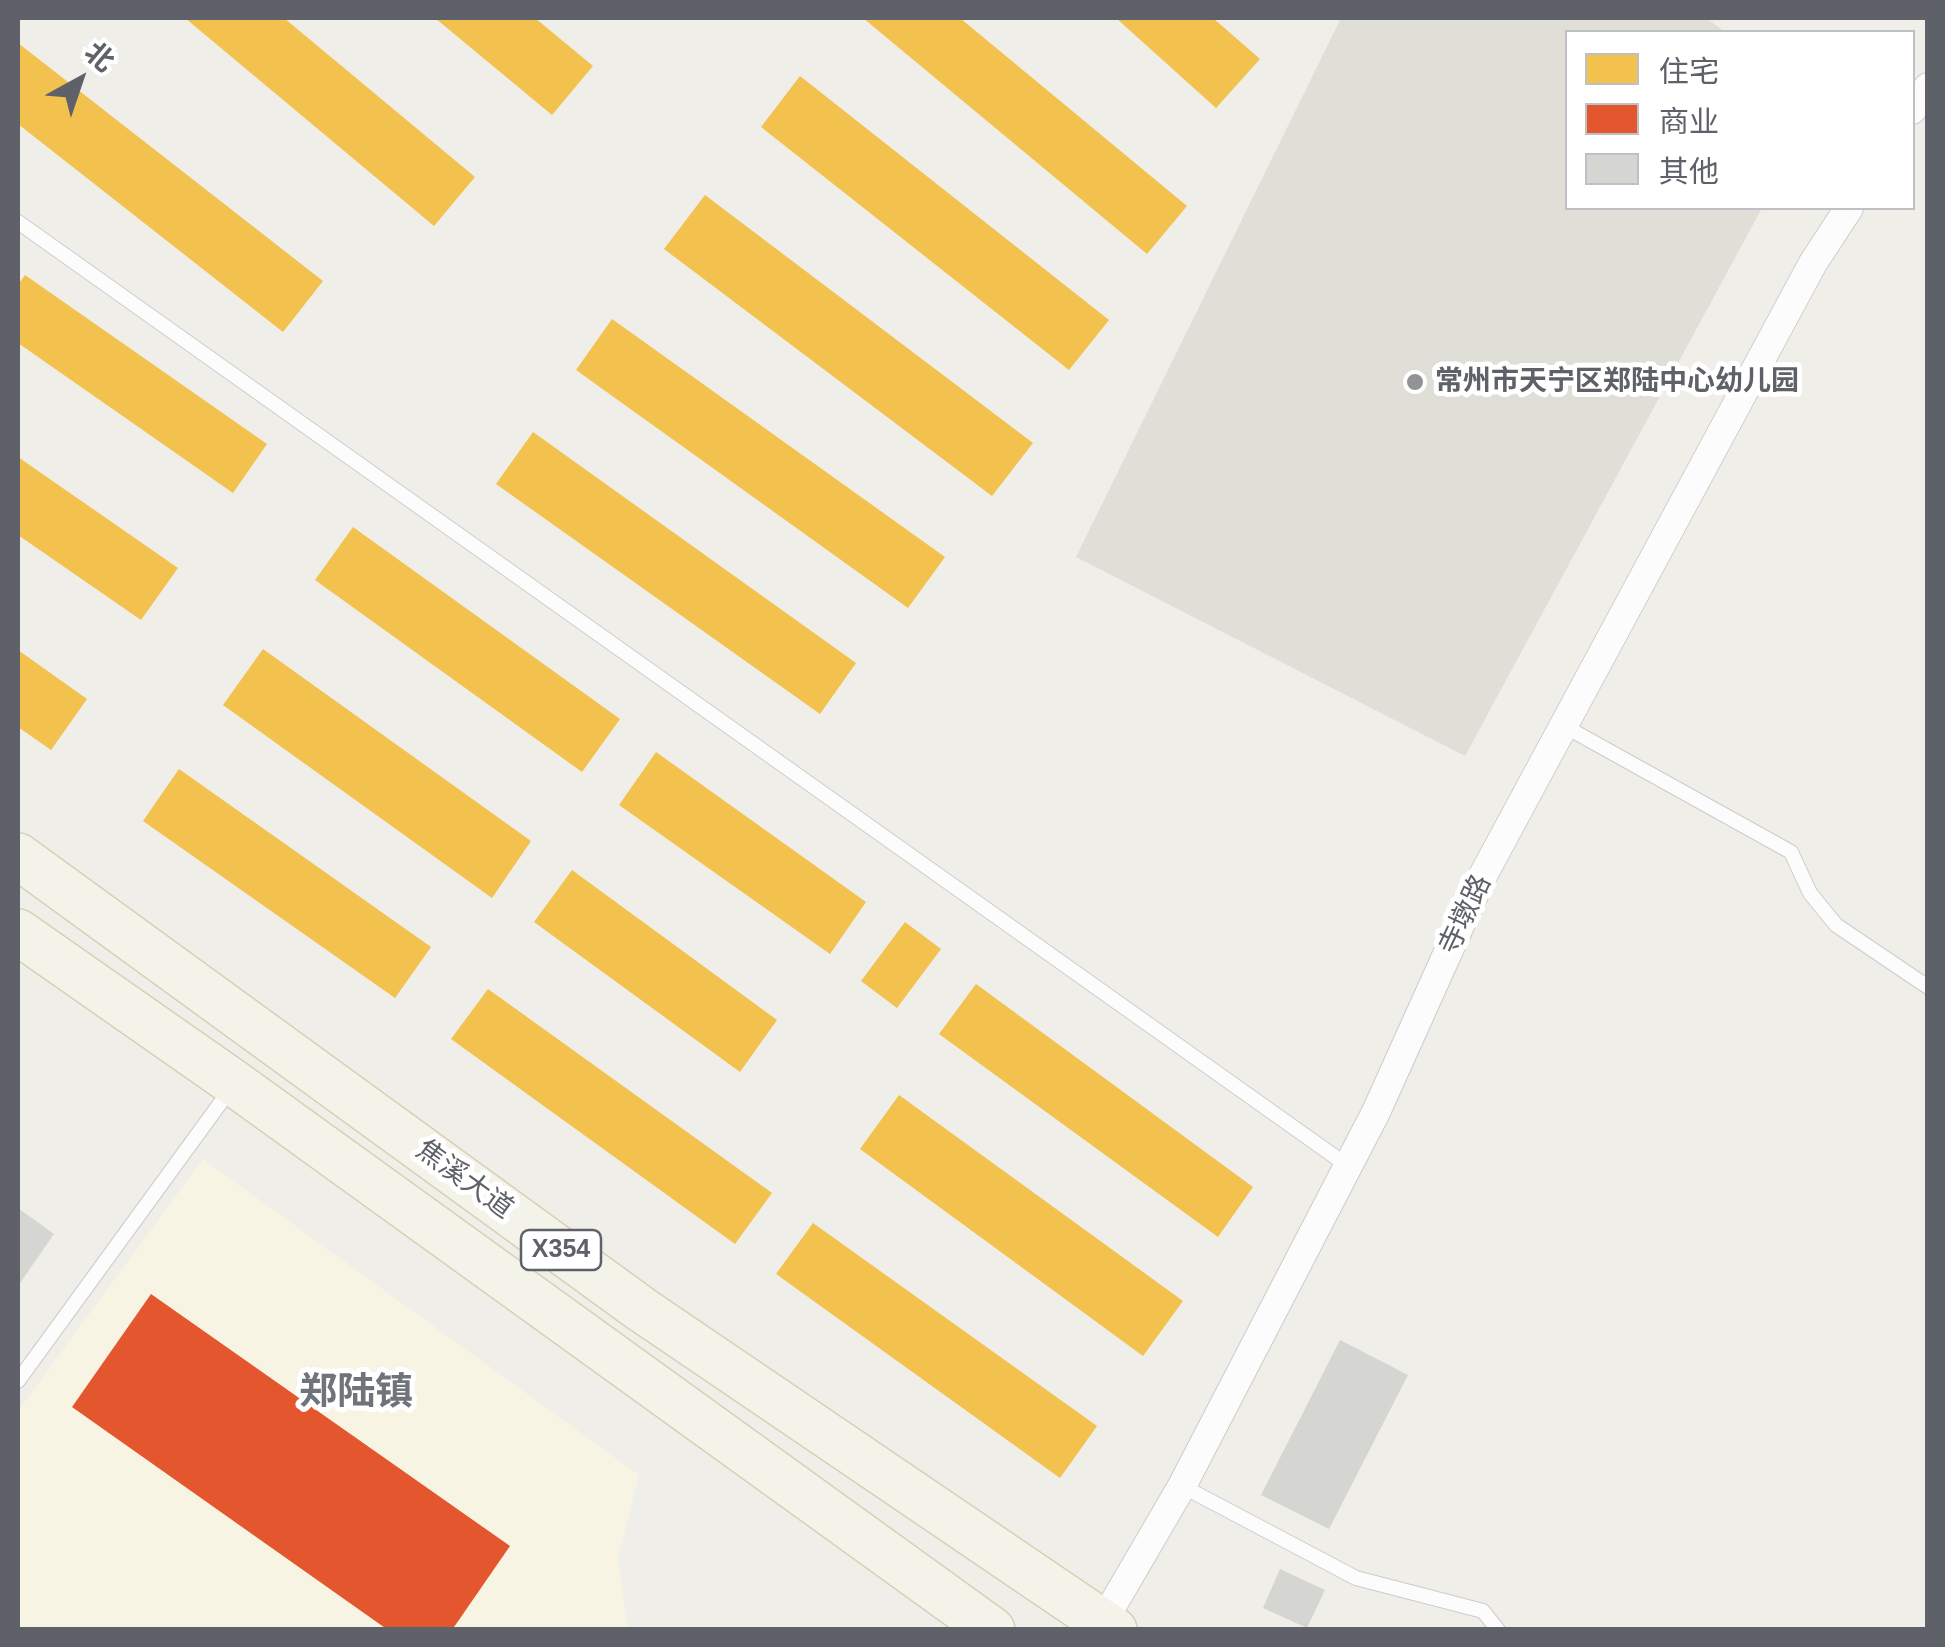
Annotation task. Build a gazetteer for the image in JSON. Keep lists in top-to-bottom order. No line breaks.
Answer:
{"streets":{"main road":["焦溪大道","X354"],"street":["寺墩路"]},"crossings":[["寺墩路","焦溪大道"]],"districts":["郑陆镇"],"places":["常州市天宁区郑陆中心幼儿园"],"legend":["住宅","商业","其他"],"north":"top right"}
